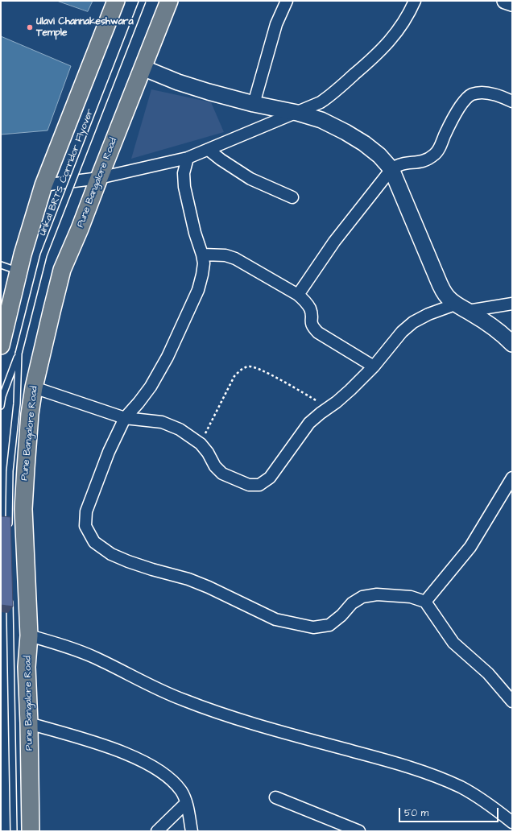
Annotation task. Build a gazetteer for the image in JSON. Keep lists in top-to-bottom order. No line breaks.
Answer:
{"streets":{"main road":["Pune Bangalore Road"],"lane":["Unkal BRTS Corridor Flyover"]},"places":["Ulavi Channakeshwara Temple"],"scale_bar":"50 m"}
